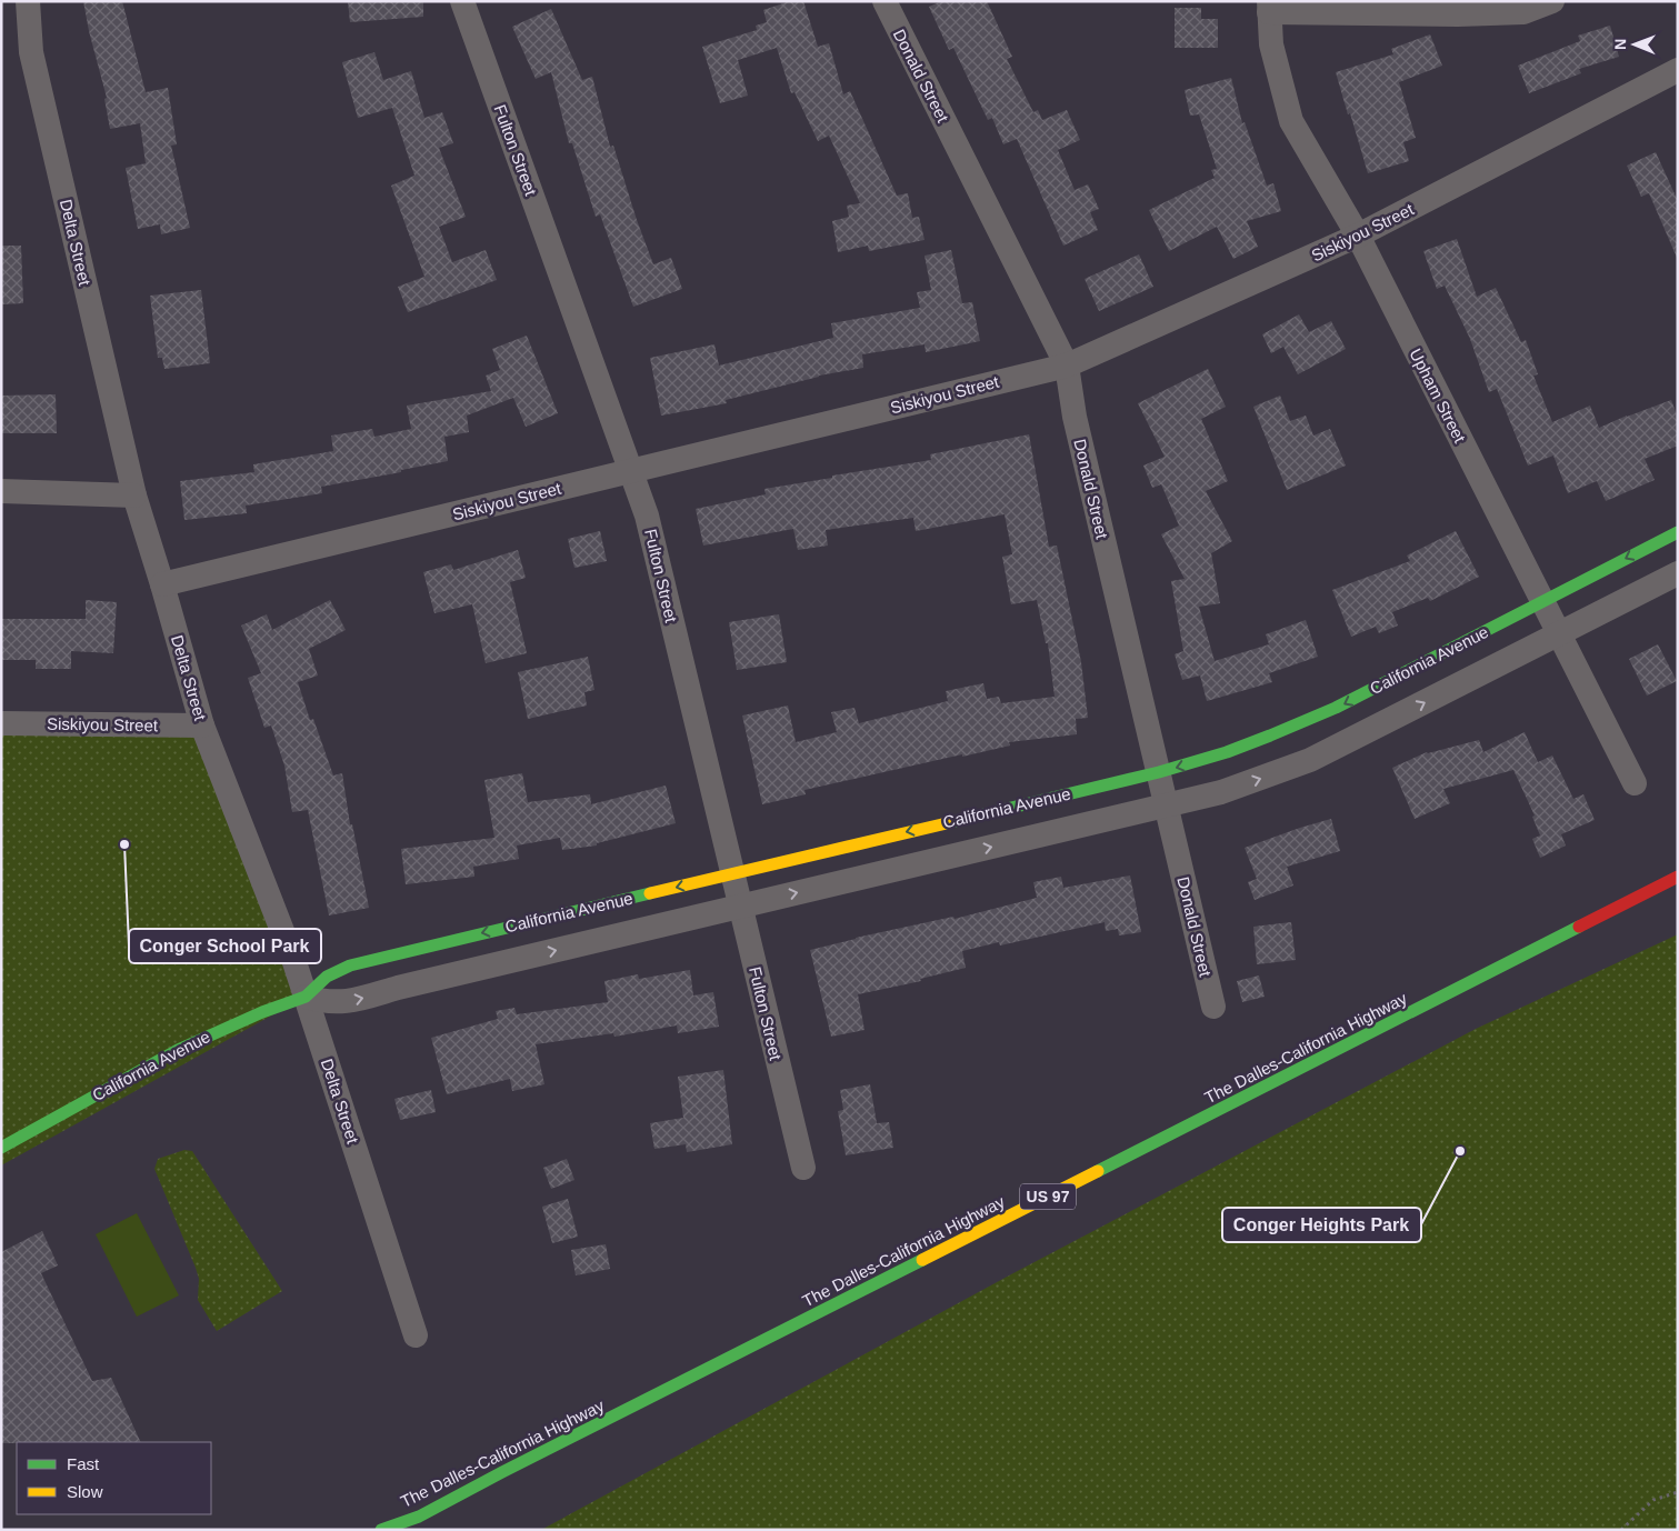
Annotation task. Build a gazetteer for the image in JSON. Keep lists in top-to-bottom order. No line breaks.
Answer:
{"streets":{"main road":["California Avenue","The Dalles-California Highway","US 97"],"street":["Donald Street","Fulton Street","Siskiyou Street","Delta Street","Upham Street"]},"crossings":[["Donald Street","Siskiyou Street"],["Donald Street","California Avenue"],["Fulton Street","Siskiyou Street"],["Fulton Street","California Avenue"],["Siskiyou Street","Delta Street"],["Siskiyou Street","Upham Street"],["Delta Street","California Avenue"],["Upham Street","California Avenue"]],"places":["Conger School Park","Conger Heights Park"],"legend":["Fast","Slow"],"north":"left"}
